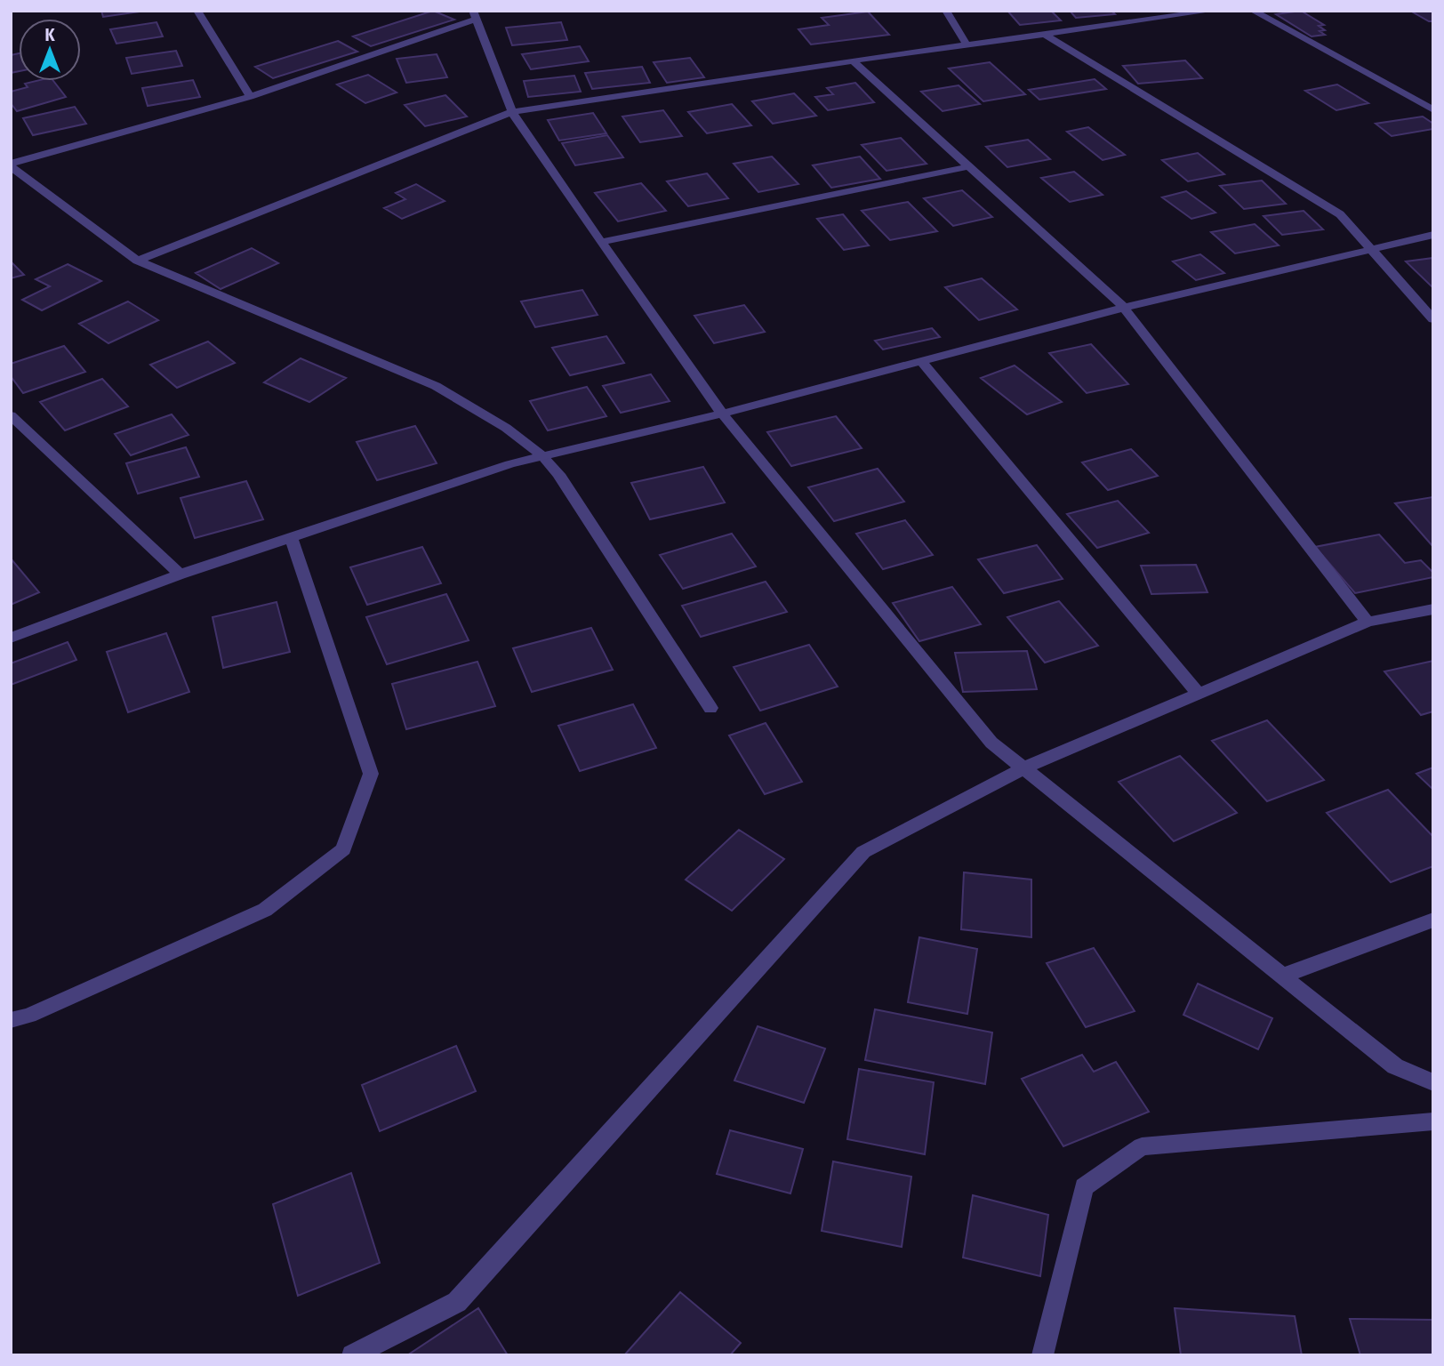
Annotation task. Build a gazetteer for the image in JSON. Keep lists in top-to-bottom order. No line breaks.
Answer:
{"north":"top"}
